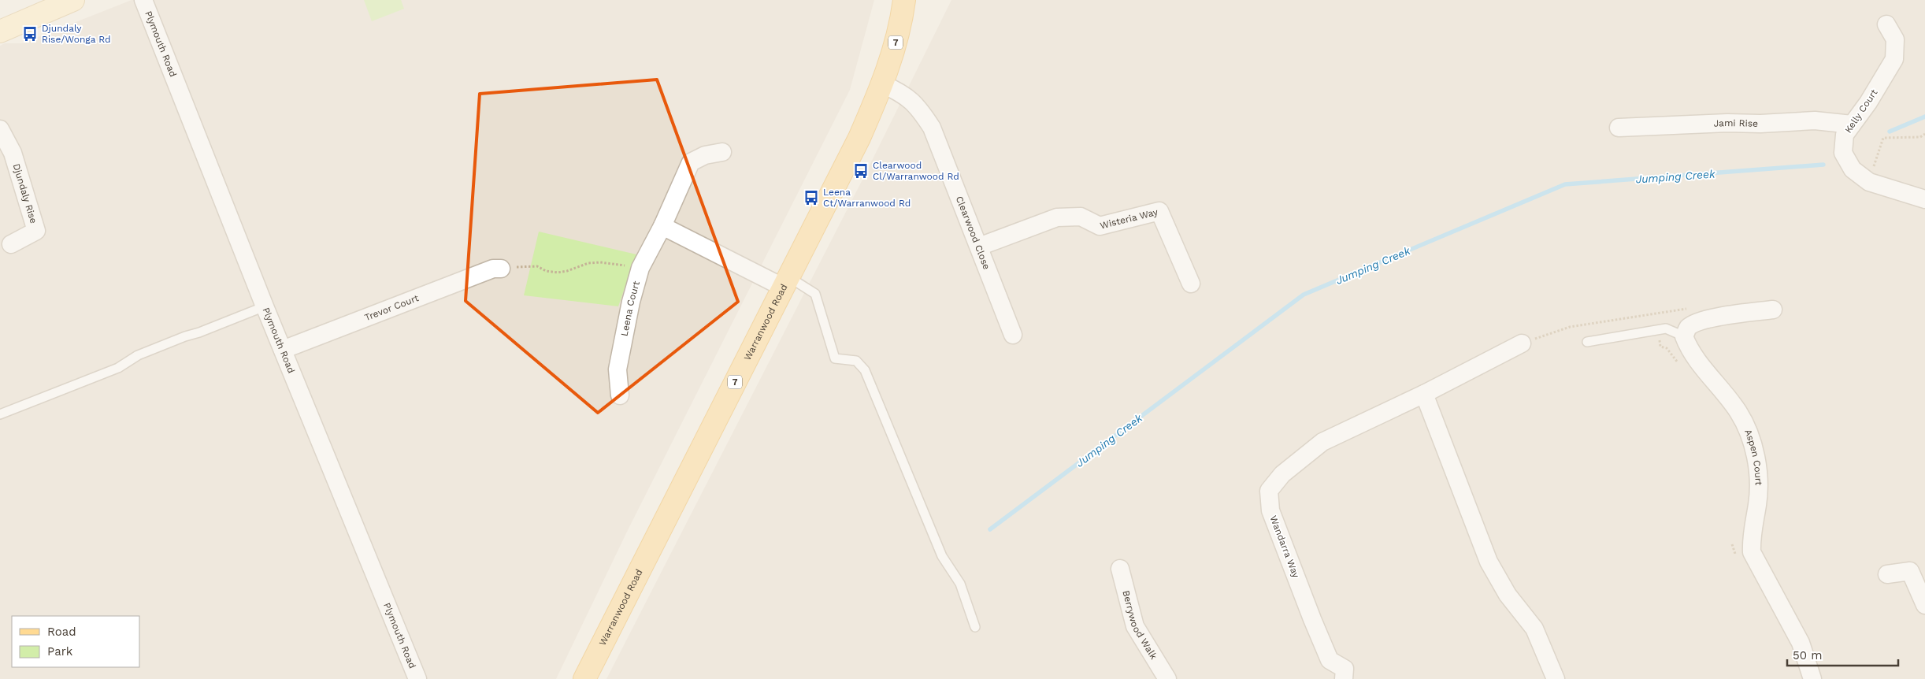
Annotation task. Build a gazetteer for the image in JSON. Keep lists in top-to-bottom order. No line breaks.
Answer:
{"streets":{"main road":["7","Warranwood Road"],"street":["Plymouth Road","Kelly Court","Jami Rise","Djundaly Rise","Wisteria Way","Clearwood Close","Trevor Court","Leena Court","Aspen Court","Wandarra Way","Berrywood Walk"]},"crossings":[["Plymouth Road","Trevor Court"],["Kelly Court","Jami Rise"],["Wisteria Way","Clearwood Close"],["Clearwood Close","Warranwood Road"]],"water":["Jumping Creek"],"places":{"bus stop":["Djundaly Rise/Wonga Rd","Clearwood Cl/Warranwood Rd","Leena Ct/Warranwood Rd"]},"legend":["Road","Park"],"scale_bar":"50 m"}
